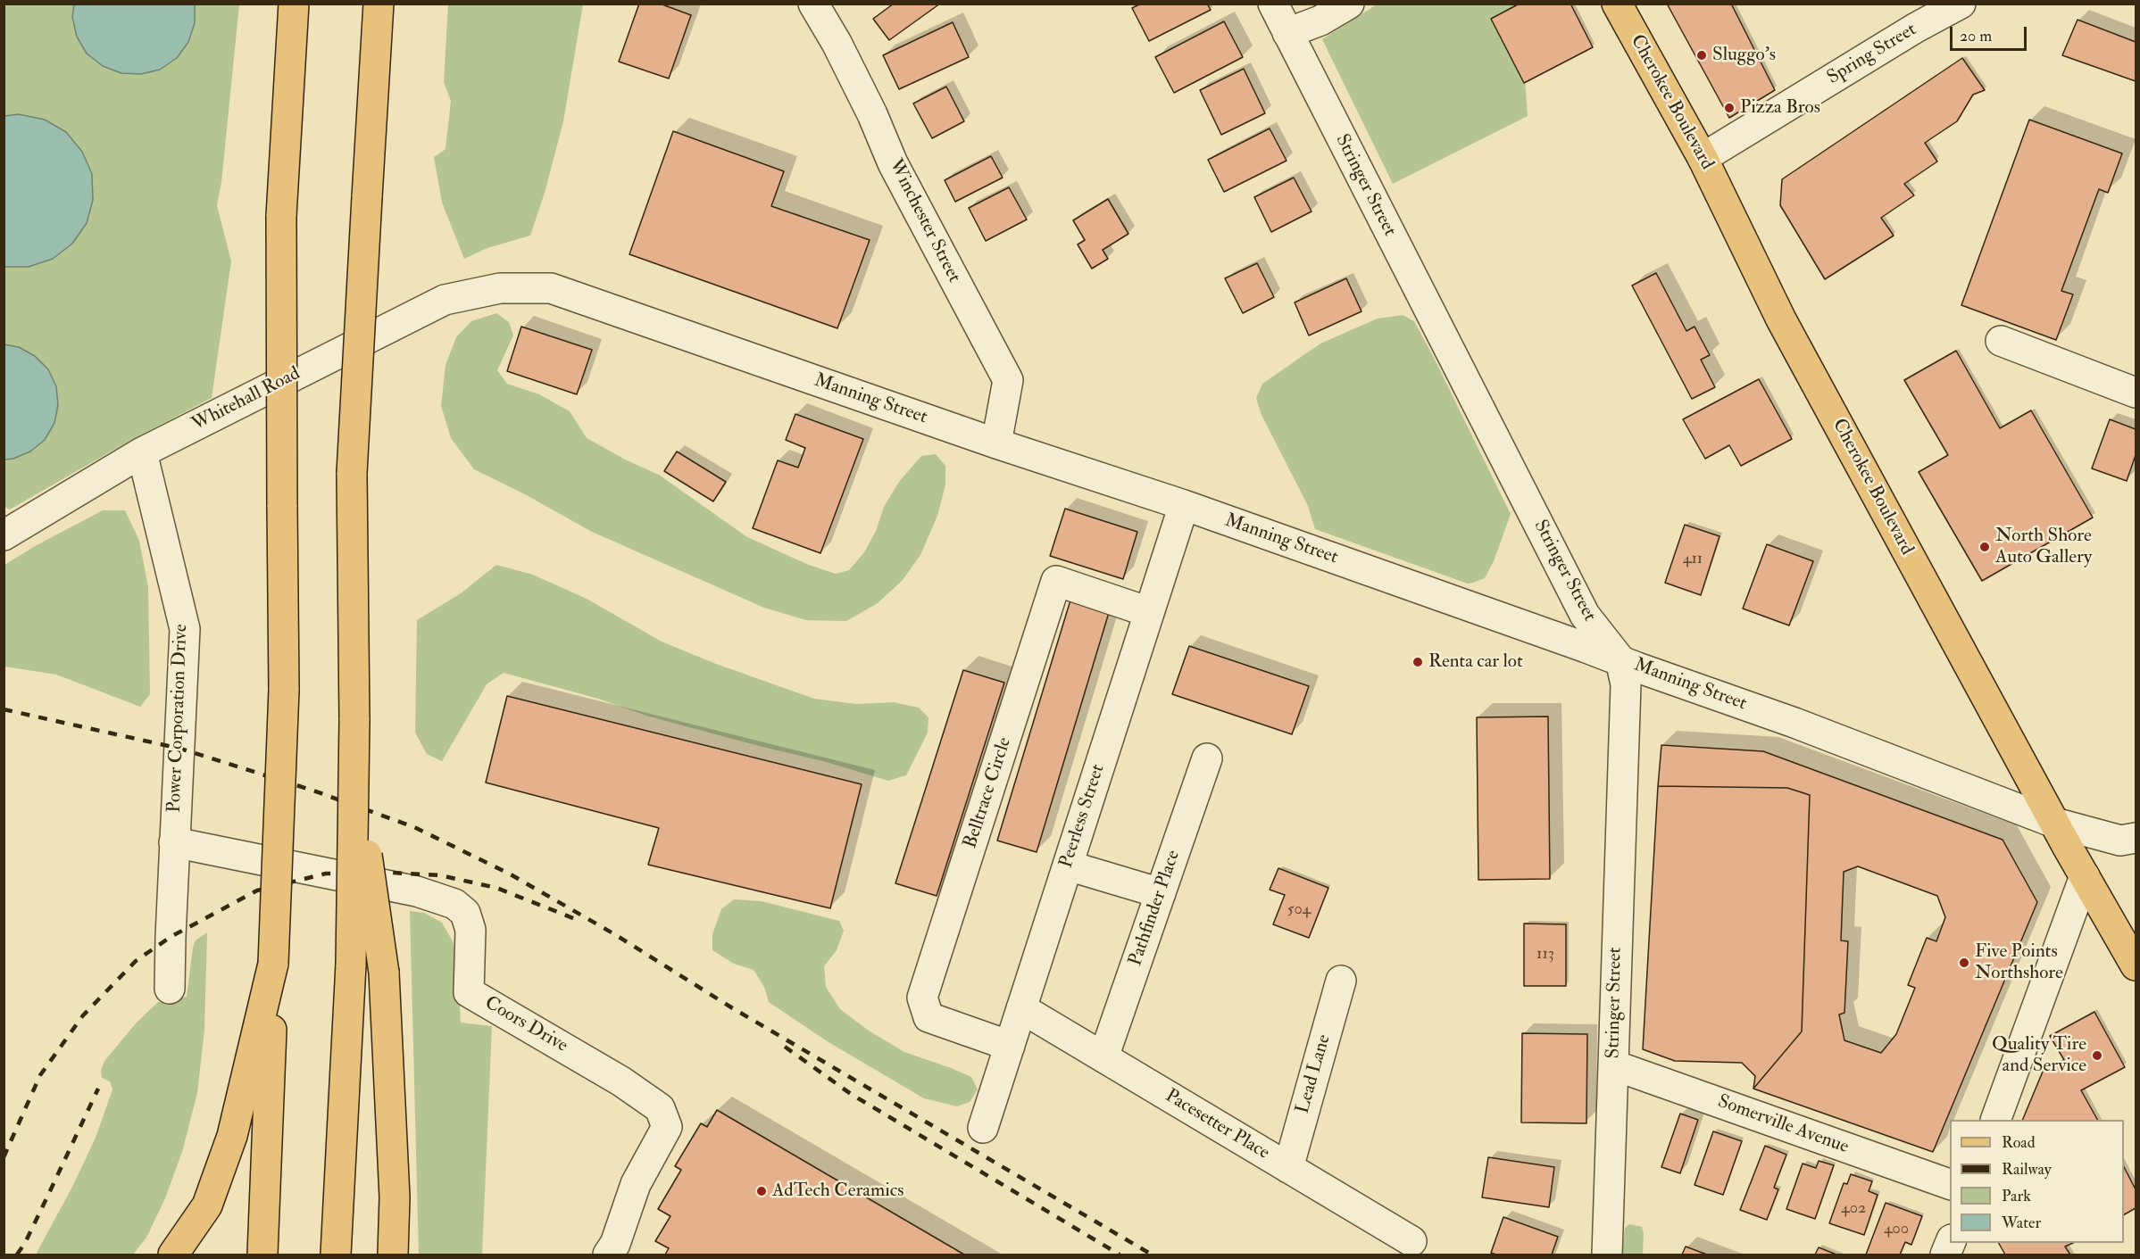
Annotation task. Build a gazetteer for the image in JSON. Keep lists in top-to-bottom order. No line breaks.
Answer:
{"streets":{"main road":["Cherokee Boulevard"],"street":["Spring Street","Stringer Street","Winchester Street","Whitehall Road","Manning Street","Power Corporation Drive","Belltrace Circle","Peerless Street","Pathfinder Place","Coors Drive","Lead Lane","Pacesetter Place","Somerville Avenue"]},"crossings":[["Spring Street","Cherokee Boulevard"],["Cherokee Boulevard","Manning Street"],["Stringer Street","Manning Street"],["Stringer Street","Somerville Avenue"],["Winchester Street","Manning Street"],["Whitehall Road","Manning Street"],["Whitehall Road","Power Corporation Drive"],["Manning Street","Peerless Street"],["Power Corporation Drive","Coors Drive"],["Belltrace Circle","Peerless Street"],["Peerless Street","Pacesetter Place"],["Pathfinder Place","Pacesetter Place"],["Lead Lane","Pacesetter Place"]],"places":["Sluggo's","Pizza Bros","North Shore Auto Gallery","Renta car lot","Five Points Northshore","Quality Tire and Service","AdTech Ceramics"],"house_numbers":["411","504","113","402","400"],"legend":["Road","Railway","Park","Water"],"scale_bar":"20 m"}
